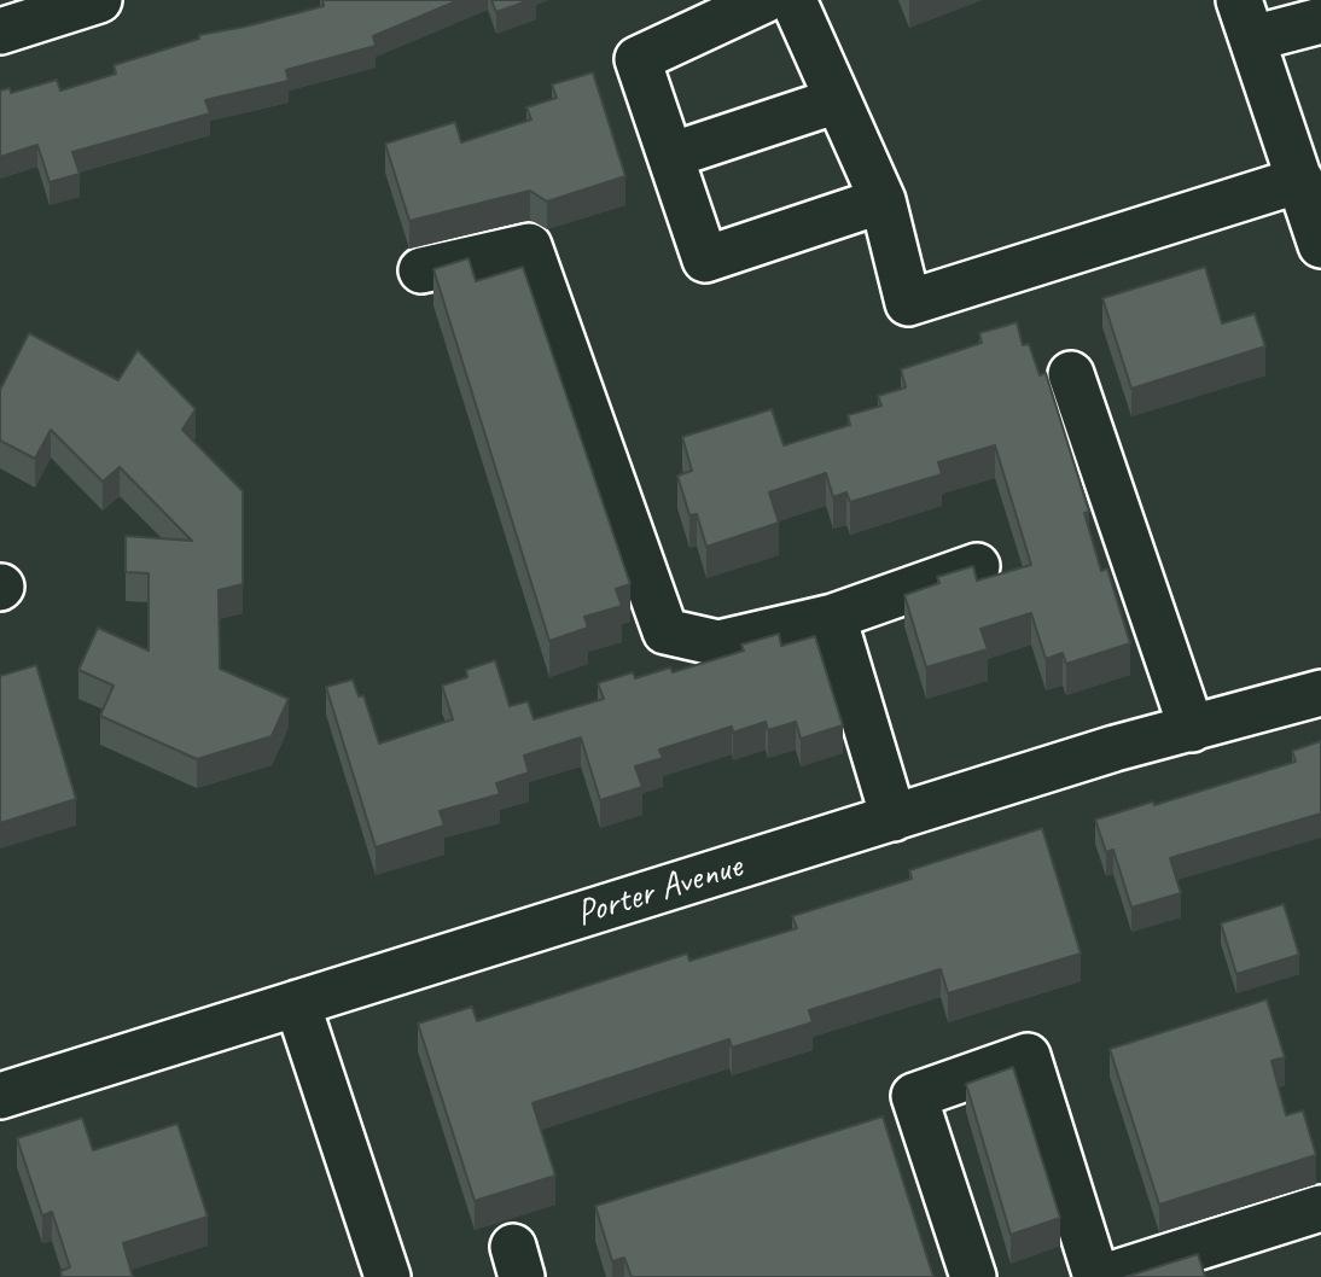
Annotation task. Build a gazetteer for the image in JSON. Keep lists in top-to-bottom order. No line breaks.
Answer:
{"streets":{"street":["Porter Avenue"]}}
